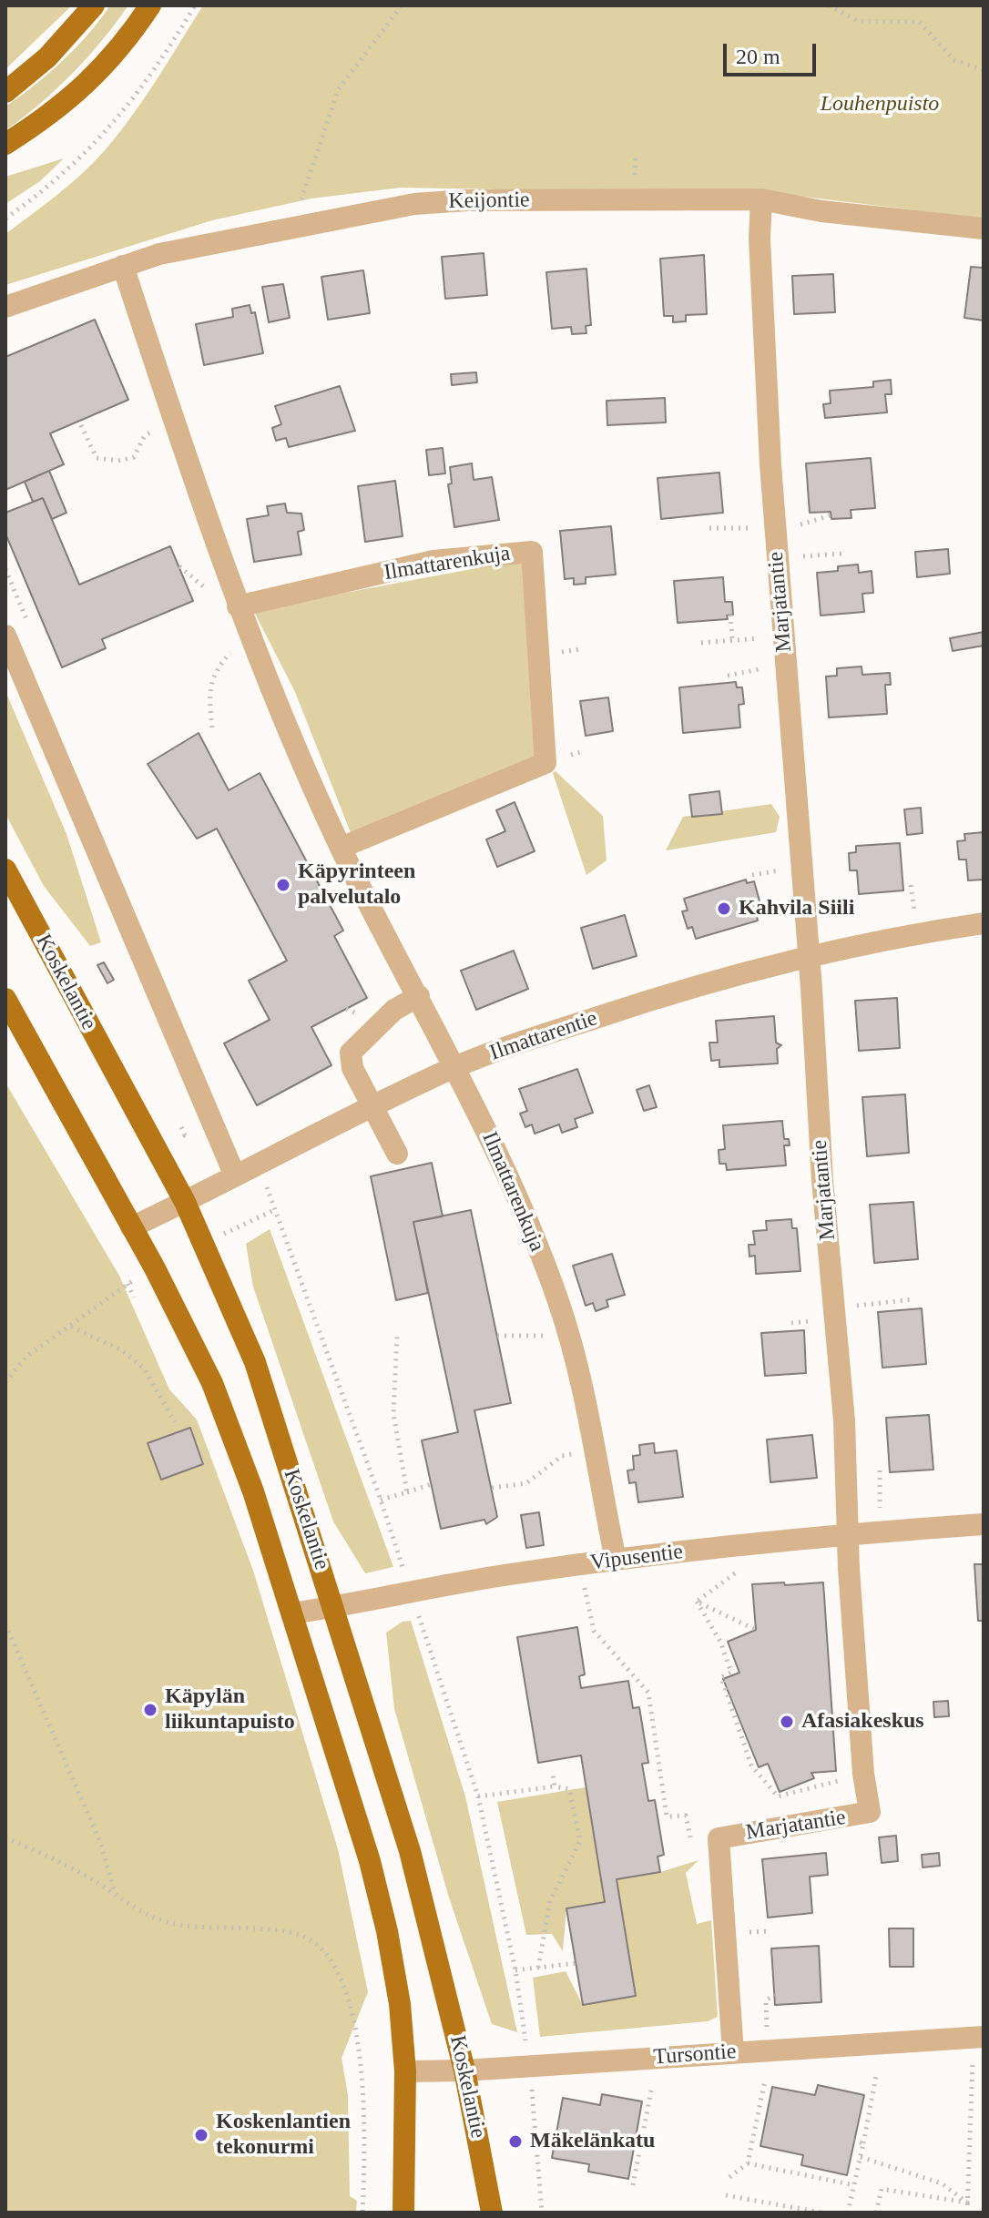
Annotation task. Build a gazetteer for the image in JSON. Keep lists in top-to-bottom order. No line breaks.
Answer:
{"streets":{"main road":["Koskelantie"],"street":["Keijontie","Ilmattarenkuja","Marjatantie","Ilmattarentie","Vipusentie","Tursontie"]},"crossings":[["Keijontie","Ilmattarenkuja"],["Keijontie","Marjatantie"],["Ilmattarenkuja","Ilmattarentie"],["Ilmattarenkuja","Vipusentie"],["Marjatantie","Ilmattarentie"],["Marjatantie","Vipusentie"],["Marjatantie","Tursontie"],["Koskelantie","Ilmattarentie"],["Koskelantie","Vipusentie"],["Koskelantie","Tursontie"]],"parks":["Louhenpuisto"],"places":["Käpyrinteen palvelutalo","Kahvila Siili","Käpylän liikuntapuisto","Afasiakeskus","Koskenlantien tekonurmi","Mäkelänkatu"],"scale_bar":"20 m"}
